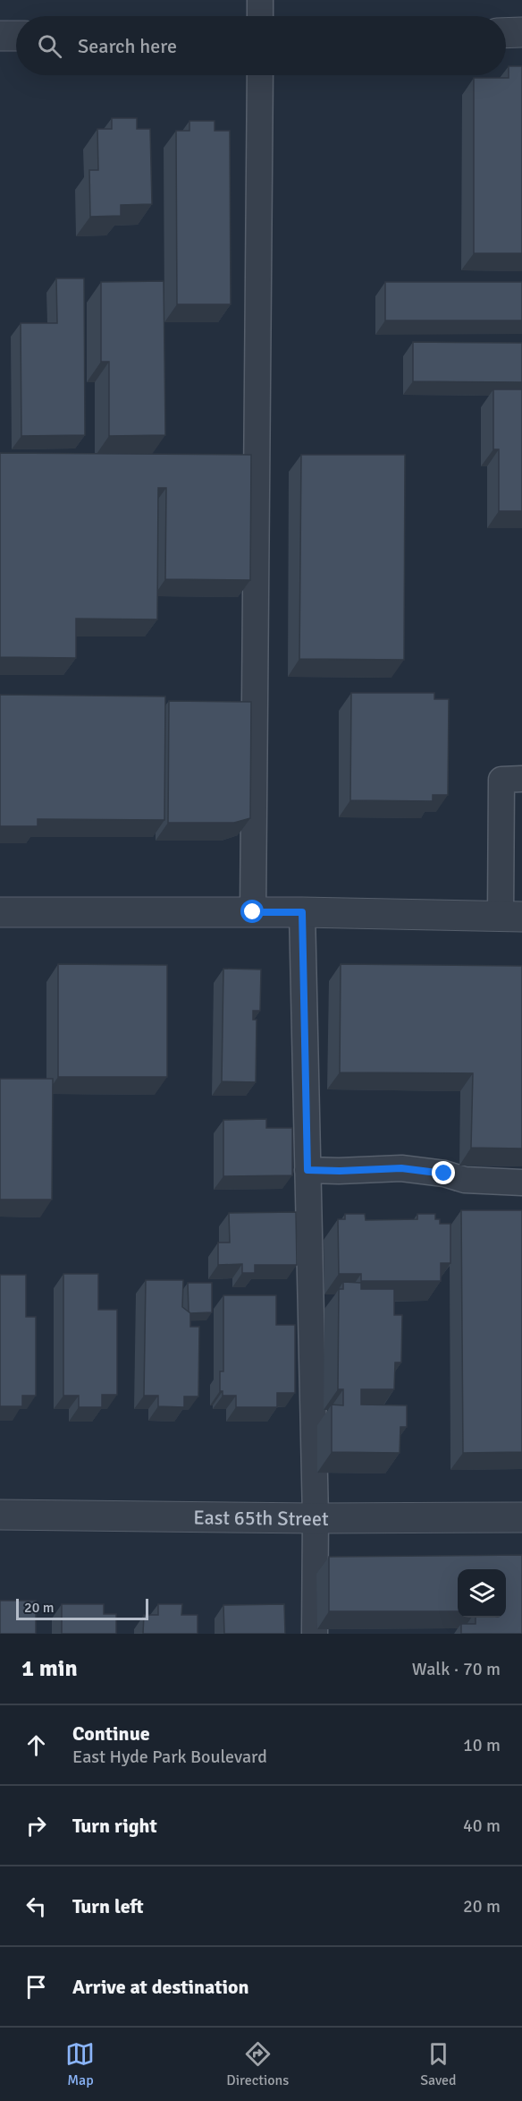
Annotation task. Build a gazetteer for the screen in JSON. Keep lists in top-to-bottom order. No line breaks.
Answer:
{"streets":{"street":["East 65th Street"]},"scale_bar":"20 m","page":{"search":"Search here","scale":"20 m","heading":["1 min","Walk · 70 m"],"list":[["Continue","East Hyde Park Boulevard","10 m"],["Turn right","40 m"],["Turn left","20 m"],"Arrive at destination"],"nav":["Map","Directions","Saved"]}}
